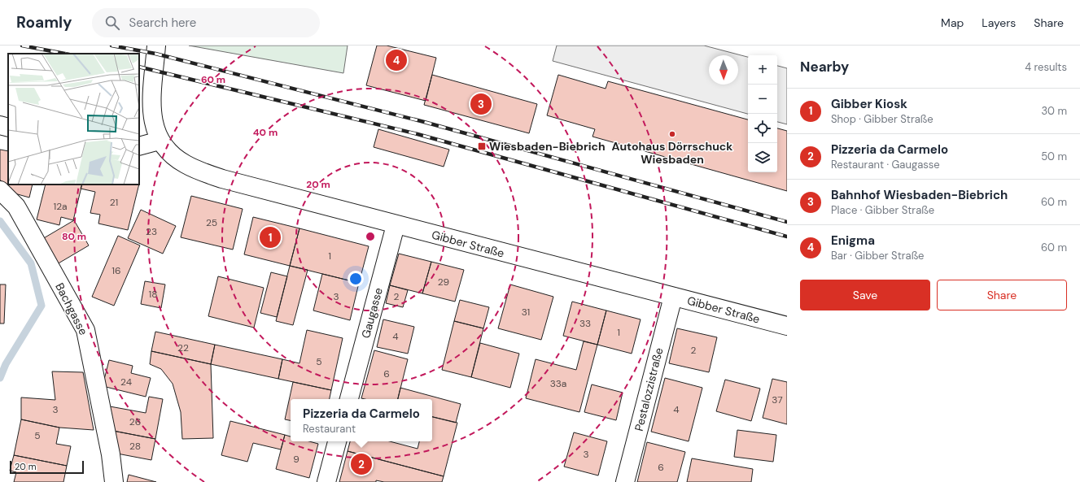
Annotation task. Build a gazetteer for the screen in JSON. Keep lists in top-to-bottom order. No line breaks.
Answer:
{"streets":{"street":["Gibber Straße","Bachgasse","Gaugasse","Pestalozzistraße"]},"crossings":[["Gibber Straße","Gaugasse"],["Gibber Straße","Pestalozzistraße"]],"places":{"other":["Autohaus Dörrschuck Wiesbaden"],"transit":["Wiesbaden-Biebrich"]},"house_numbers":["21","12a","25","23","1","16","29","18","3","2","31","33","1","4","22","2","5","6","24","33a","37","3","4","26","5","28","3","9","6"],"scale_bar":"20 m","north":"bottom","page":{"header":"Roamly","search":"Search here","nav":["Map","Layers","Share"],"heading":["Nearby","4 results"],"pins":["4","3","1","2"],"map_buttons":["+","−"],"list":[{"mark":"1","name":"Gibber Kiosk","note":"Shop · Gibber Straße","value":"30 m"},{"mark":"2","name":"Pizzeria da Carmelo","note":"Restaurant · Gaugasse","value":"50 m"},{"mark":"3","name":"Bahnhof Wiesbaden-Biebrich","note":"Place · Gibber Straße","value":"60 m"},{"mark":"4","name":"Enigma","note":"Bar · Gibber Straße","value":"60 m"}],"buttons":["Save","Share"],"popup":["Pizzeria da Carmelo","Restaurant"],"scale":"20 m"},"rings":["60 m","40 m","20 m","80 m"]}
